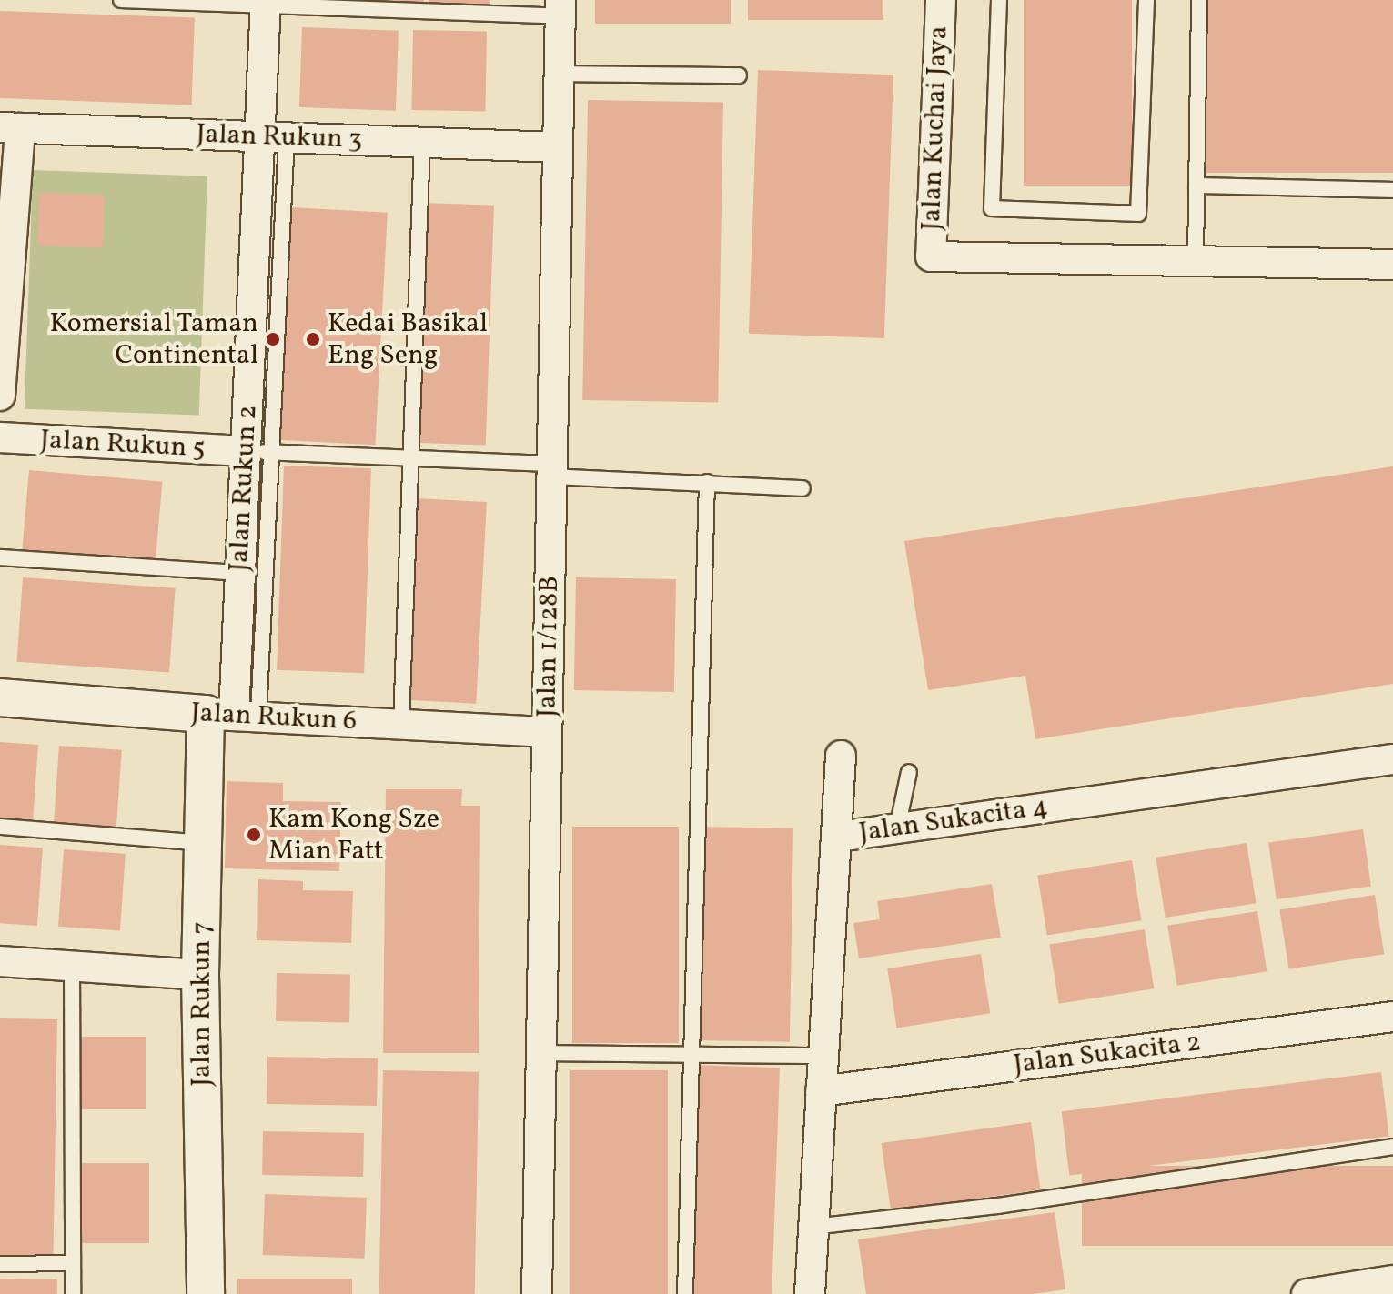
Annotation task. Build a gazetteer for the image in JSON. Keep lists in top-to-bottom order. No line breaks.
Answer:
{"streets":{"street":["Jalan Kuchai Jaya","Jalan Rukun 3","Jalan Rukun 5","Jalan Rukun 2","Jalan 1/128B","Jalan Rukun 6","Jalan Sukacita 4","Jalan Rukun 7","Jalan Sukacita 2"]},"crossings":[["Jalan Rukun 3","Jalan Rukun 2"],["Jalan Rukun 3","Jalan 1/128B"],["Jalan Rukun 5","Jalan Rukun 2"],["Jalan Rukun 2","Jalan Rukun 6"],["Jalan Rukun 2","Jalan Rukun 7"],["Jalan 1/128B","Jalan Rukun 6"],["Jalan Rukun 6","Jalan Rukun 7"],["Jalan Sukacita 4","Jalan Sukacita 2"]],"places":["Komersial Taman Continental","Kedai Basikal Eng Seng","Kam Kong Sze Mian Fatt"]}
